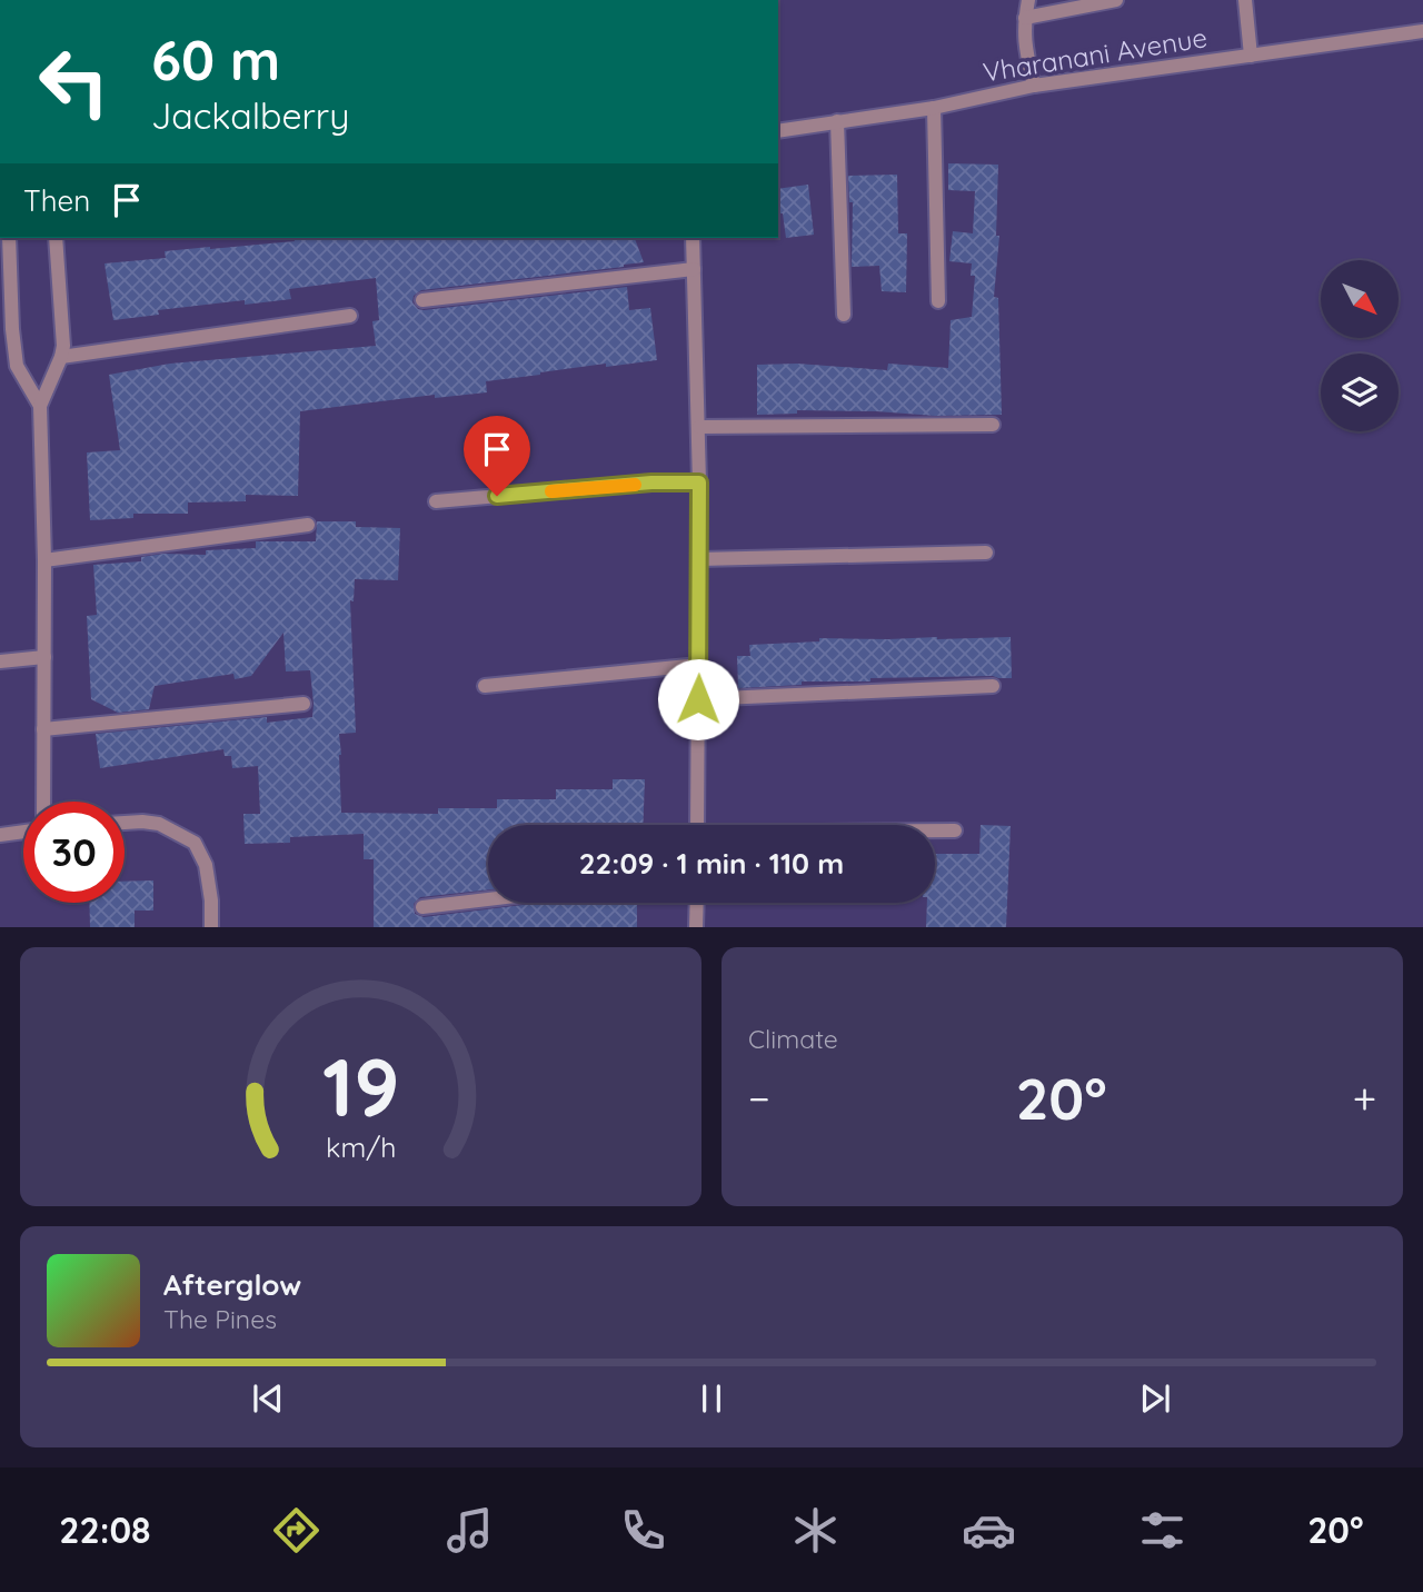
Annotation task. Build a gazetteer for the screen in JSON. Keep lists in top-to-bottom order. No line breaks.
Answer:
{"streets":{"street":["Vharanani Avenue"]},"north":"bottom right","page":{"turn":["60 m","Jackalberry"],"then":"Then","limit":"30","trip":"22:09 · 1 min · 110 m","tile":"Climate","heat":["−","20°","+"],"song":["Afterglow","The Pines"],"tabs":["22:08","20°"],"gauge":["19","km/h"]}}
